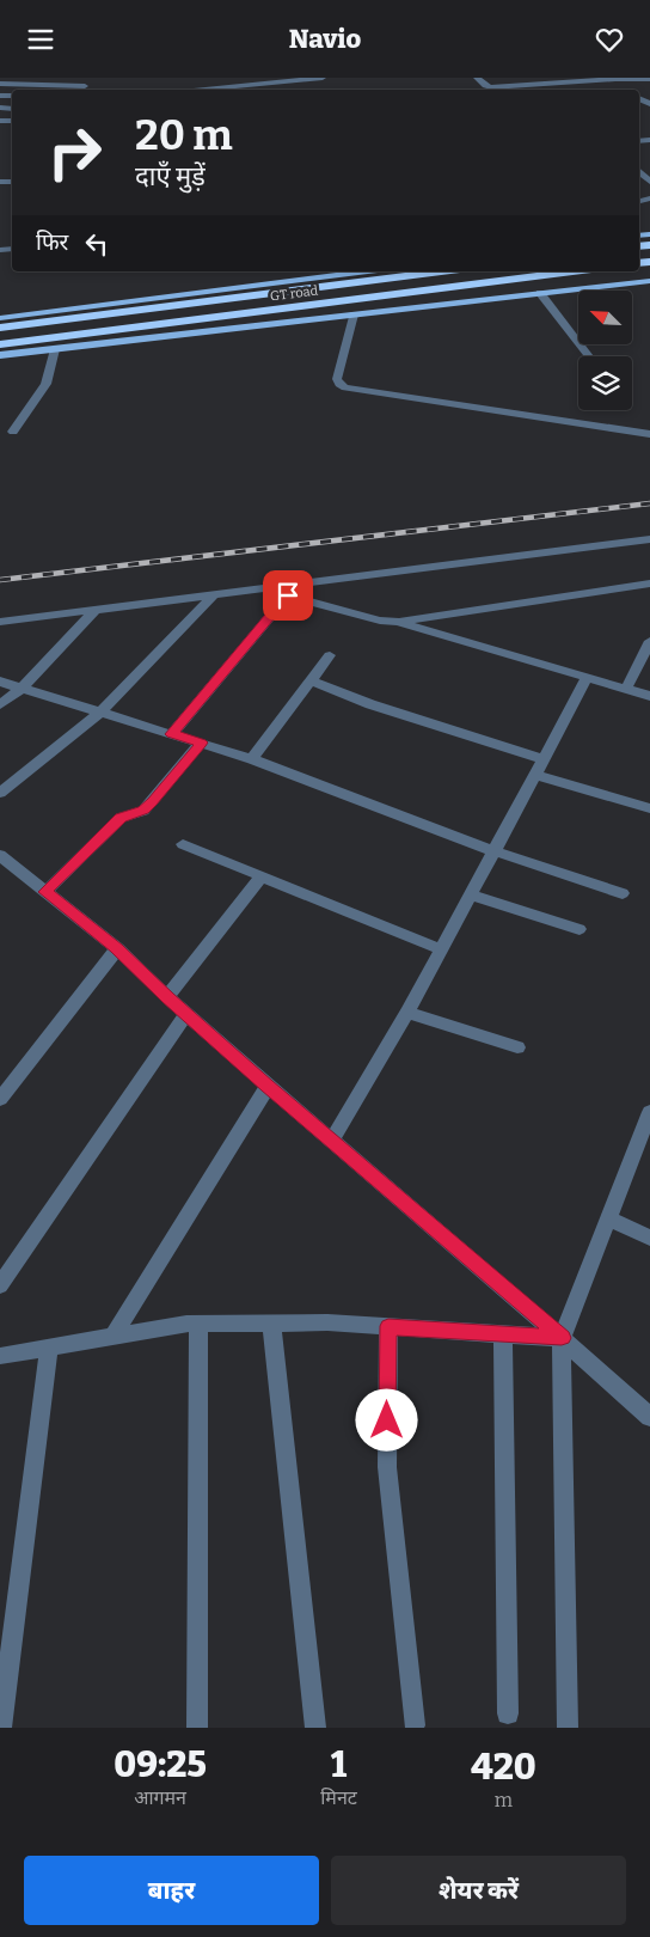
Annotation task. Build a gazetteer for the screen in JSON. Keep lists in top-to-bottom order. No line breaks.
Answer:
{"streets":{"highway":["GT road"]},"north":"top left","page":{"header":"Navio","turn":["20 m","दाएँ मुड़ें"],"then":"फिर","eta":["09:25","आगमन","1","मिनट","420","m"],"buttons":["बाहर","शेयर करें"]}}
